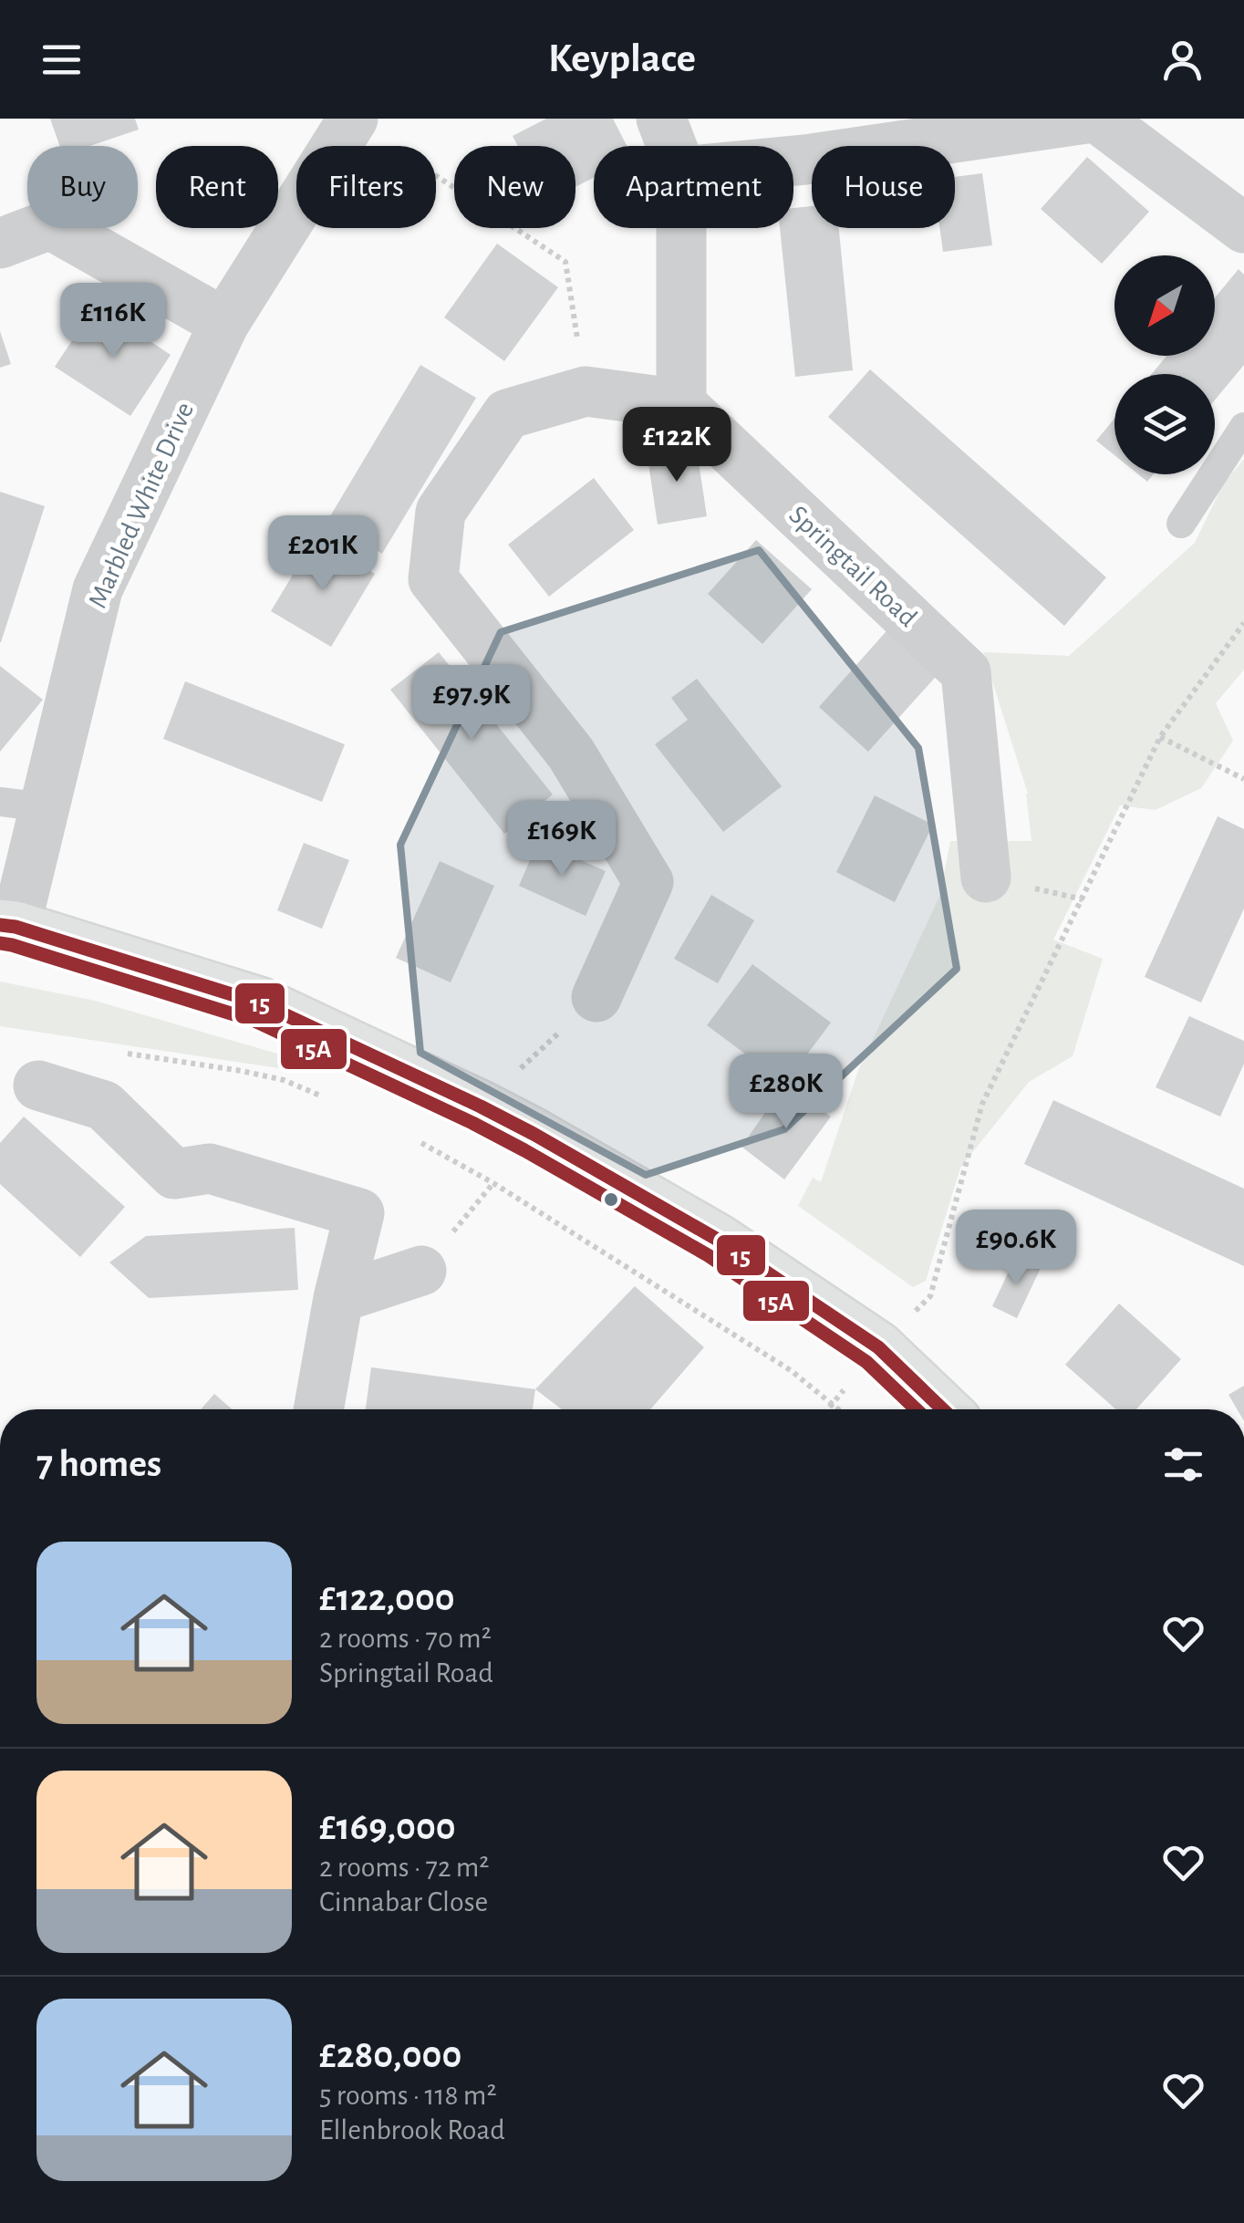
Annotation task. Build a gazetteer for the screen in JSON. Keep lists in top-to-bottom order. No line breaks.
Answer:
{"streets":{"street":["Marbled White Drive","Springtail Road"]},"lines":["transit line 15","transit line 15A"],"north":"bottom left","page":{"header":"Keyplace","chip":["Buy","Rent","Filters","New","Apartment","House"],"price":["£116K","£122K","£201K","£97.9K","£169K","£280K","£90.6K"],"heading":"7 homes","list":[{"name":"£122,000","note":"2 rooms · 70 m² · Springtail Road"},{"name":"£169,000","note":"2 rooms · 72 m² · Cinnabar Close"},{"name":"£280,000","note":"5 rooms · 118 m² · Ellenbrook Road"}]}}
